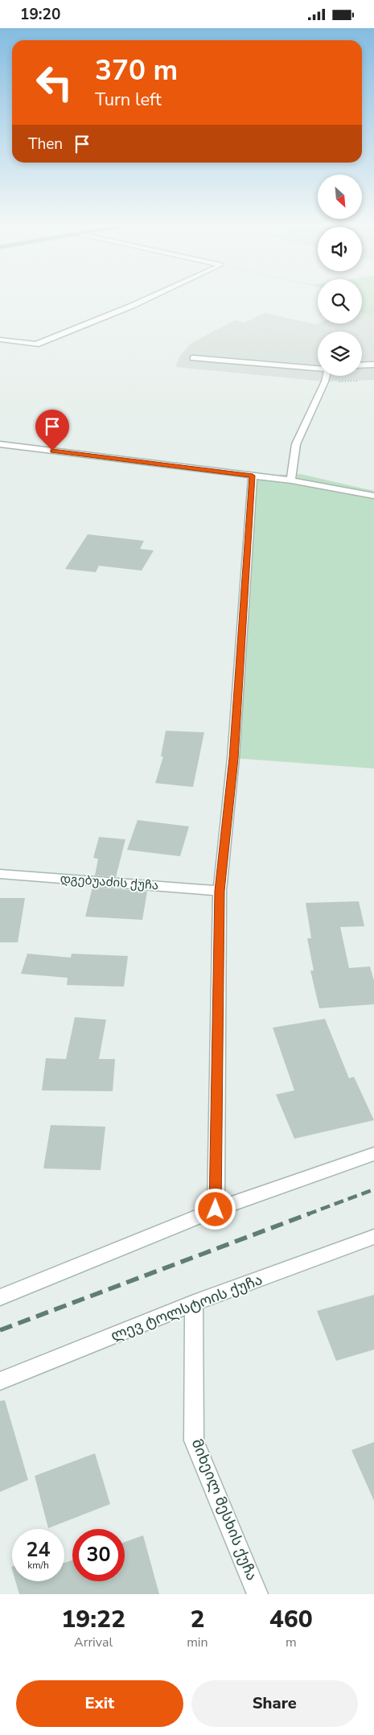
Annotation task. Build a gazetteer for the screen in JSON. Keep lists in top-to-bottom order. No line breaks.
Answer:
{"streets":{"street":["დგებუაძის ქუჩა","ლევ ტოლსტოის ქუჩა","მიხეილ მესხის ქუჩა"]},"crossings":[["ლევ ტოლსტოის ქუჩა","მიხეილ მესხის ქუჩა"]],"north":"bottom right","page":{"status":"19:20","turn":["370 m","Turn left"],"then":"Then","speed":"24 km/h","limit":"30","eta":["19:22","Arrival","2","min","460","m"],"buttons":["Exit","Share"]}}
